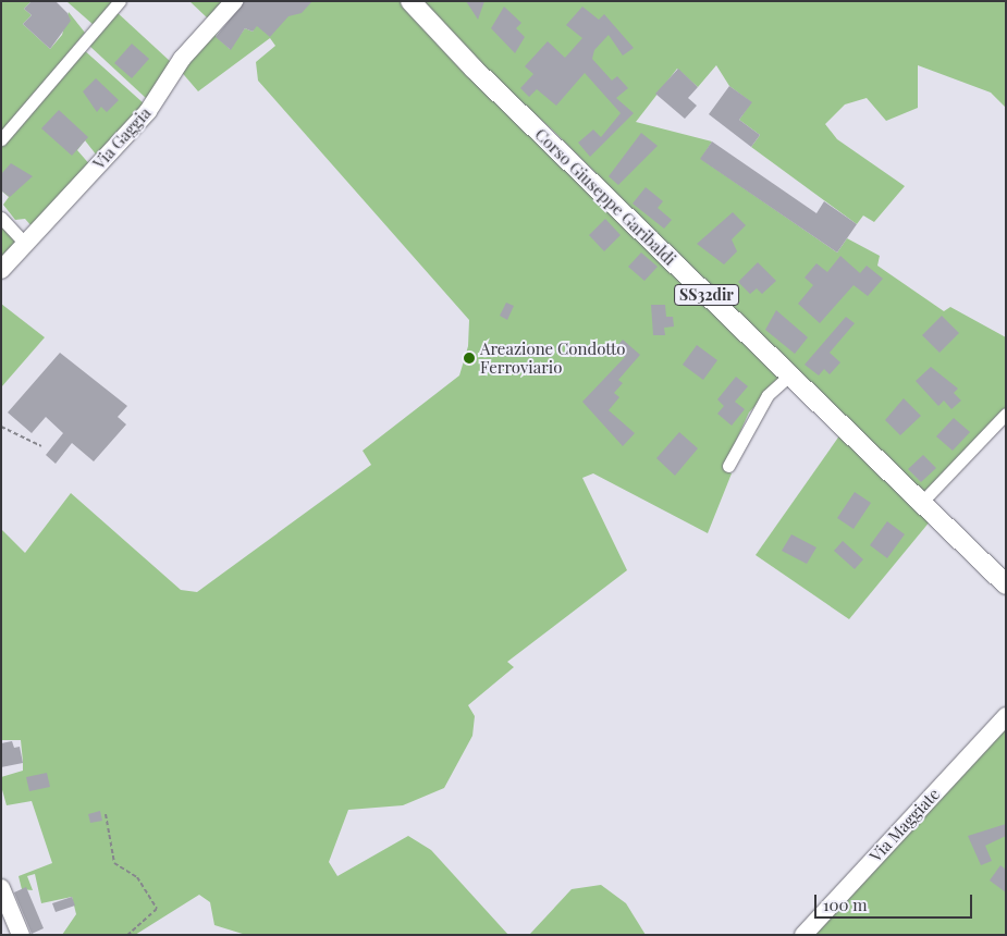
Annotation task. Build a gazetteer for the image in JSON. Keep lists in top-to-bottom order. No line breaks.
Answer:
{"streets":{"main road":["Corso Giuseppe Garibaldi","SS32dir"],"street":["Via Gaggia","Via Maggiate"]},"places":["Areazione Condotto Ferroviario"],"scale_bar":"100 m"}
